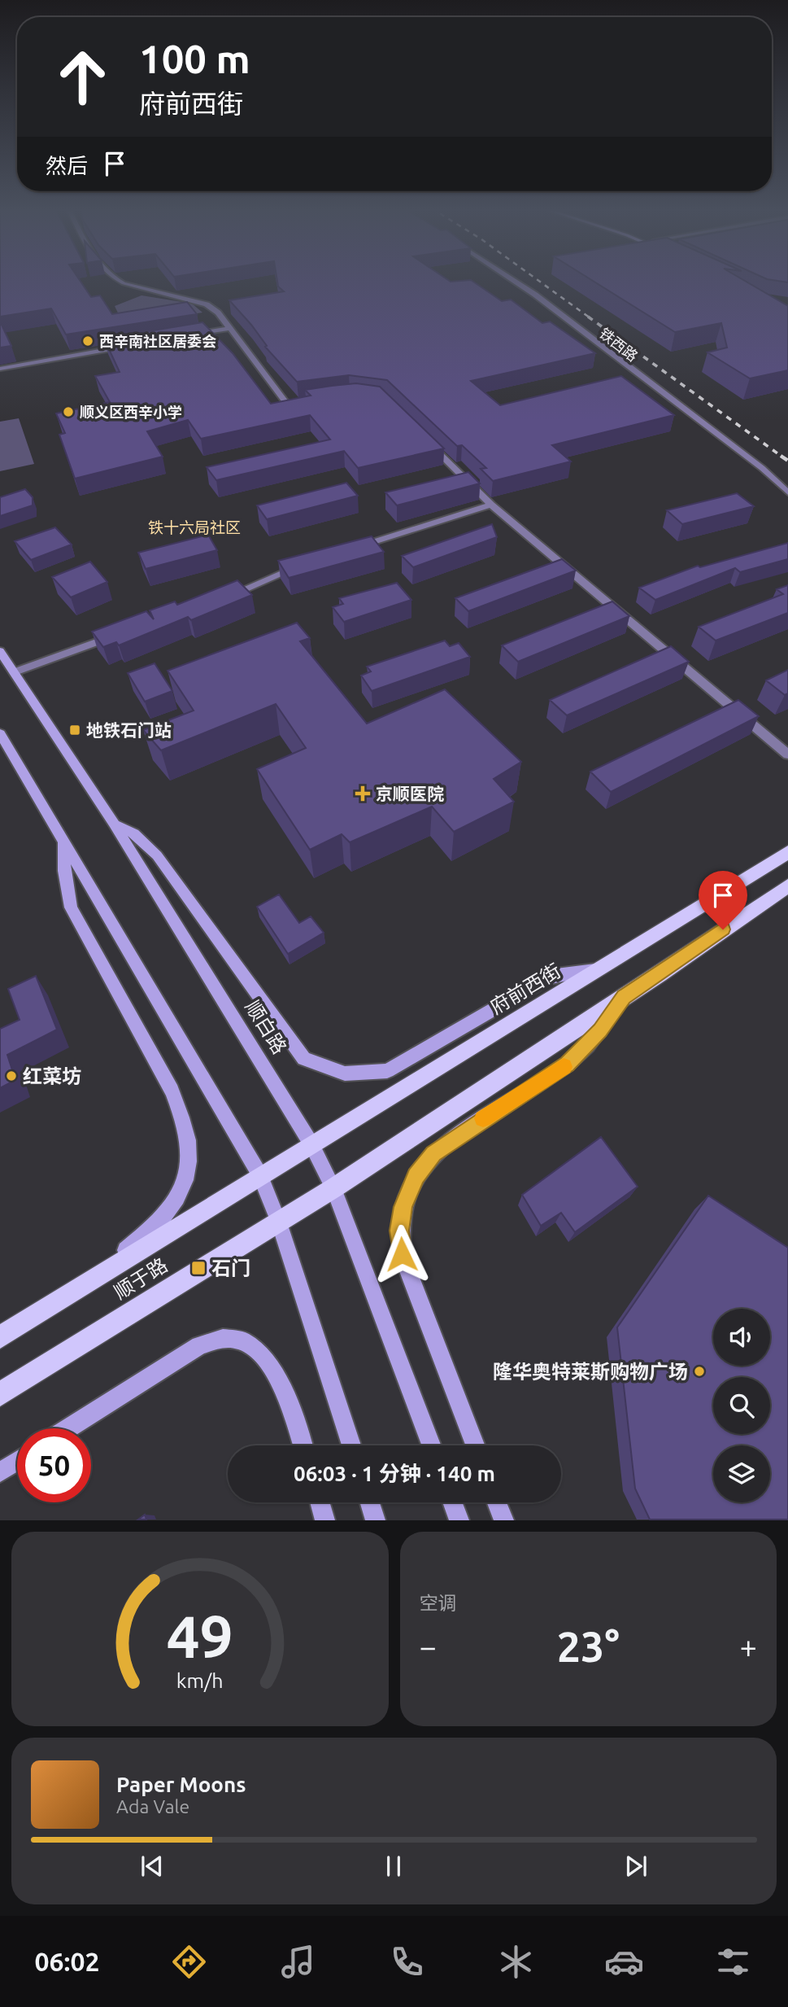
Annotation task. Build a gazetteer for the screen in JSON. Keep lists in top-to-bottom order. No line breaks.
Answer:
{"streets":{"main road":["府前西街","顺白路","顺于路"],"street":["铁西路"]},"crossings":[["府前西街","顺白路"],["府前西街","顺于路"],["顺白路","顺于路"]],"districts":["铁十六局社区"],"places":{"other":["西辛南社区居委会","顺义区西辛小学","红菜坊","隆华奥特莱斯购物广场"],"transit":["地铁石门站","石门"],"health":["京顺医院"]},"page":{"turn":["100 m","府前西街"],"then":"然后","limit":"50","trip":"06:03 · 1 分钟 · 140 m","tile":"空调","heat":["−","23°","+"],"song":["Paper Moons","Ada Vale"],"tabs":"06:02","gauge":["49","km/h"]}}
